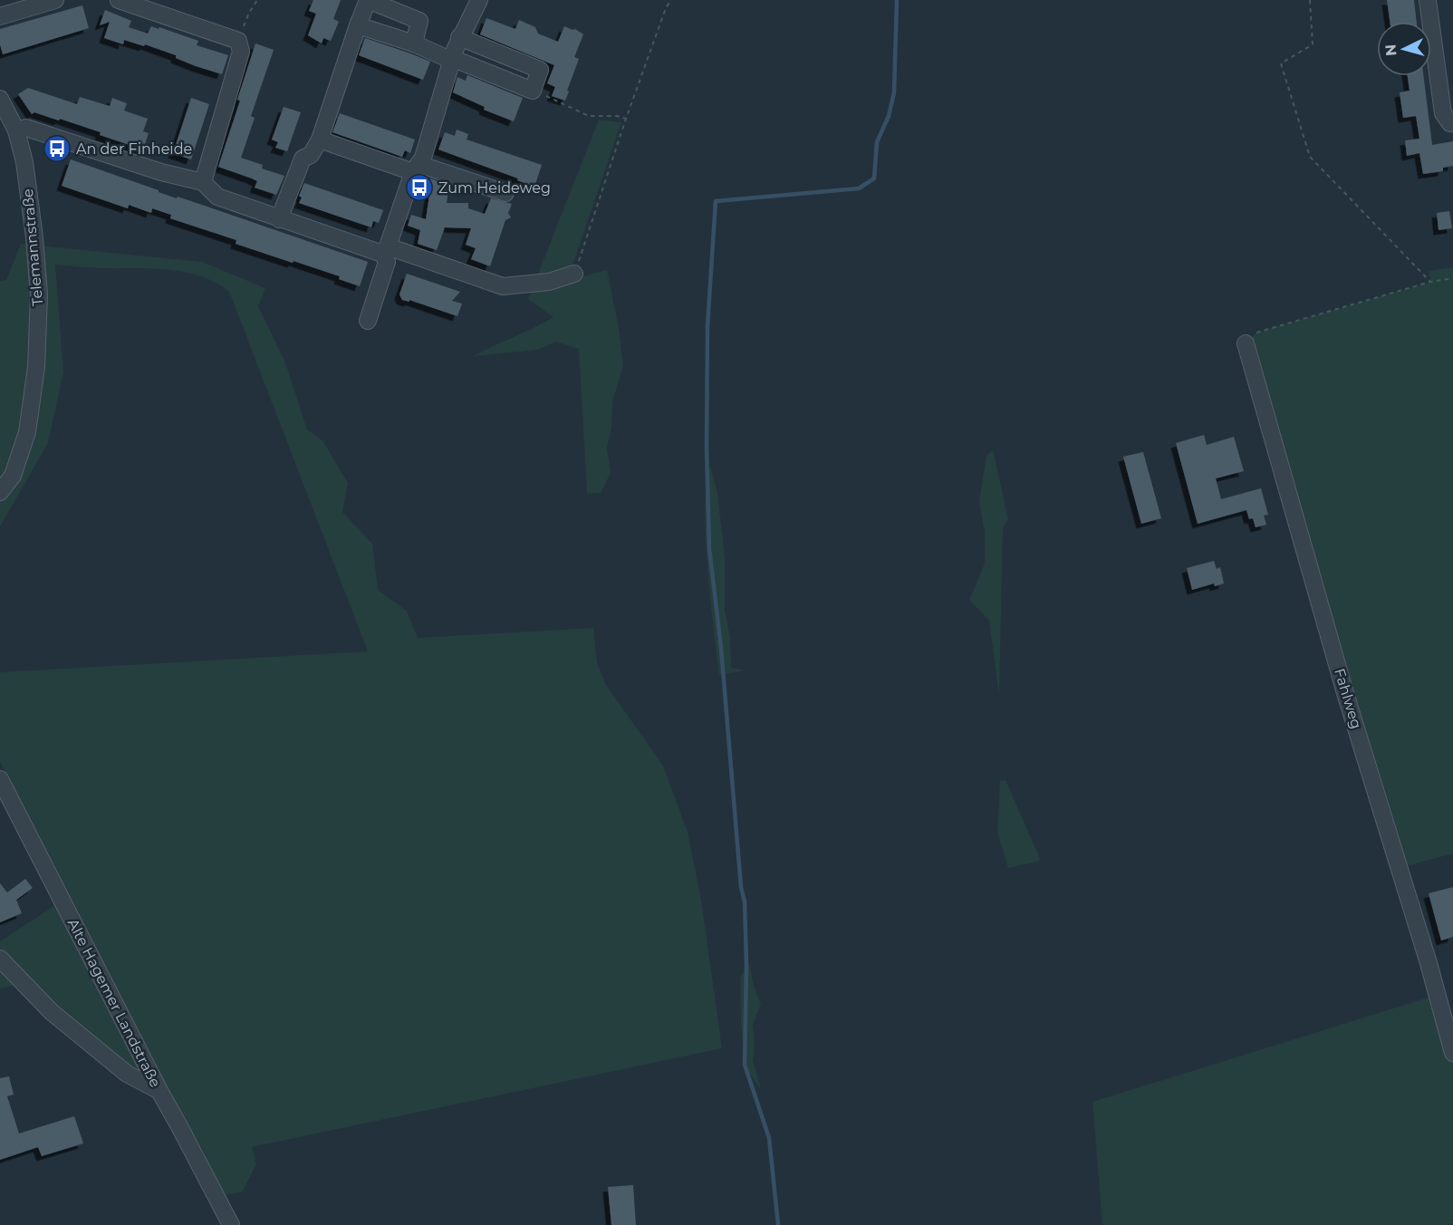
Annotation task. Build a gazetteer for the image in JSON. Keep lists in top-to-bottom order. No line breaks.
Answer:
{"streets":{"street":["Telemannstraße","Fahlweg","Alte Hagemer Landstraße"]},"places":{"bus stop":["An der Finheide","Zum Heideweg"]},"north":"left"}
